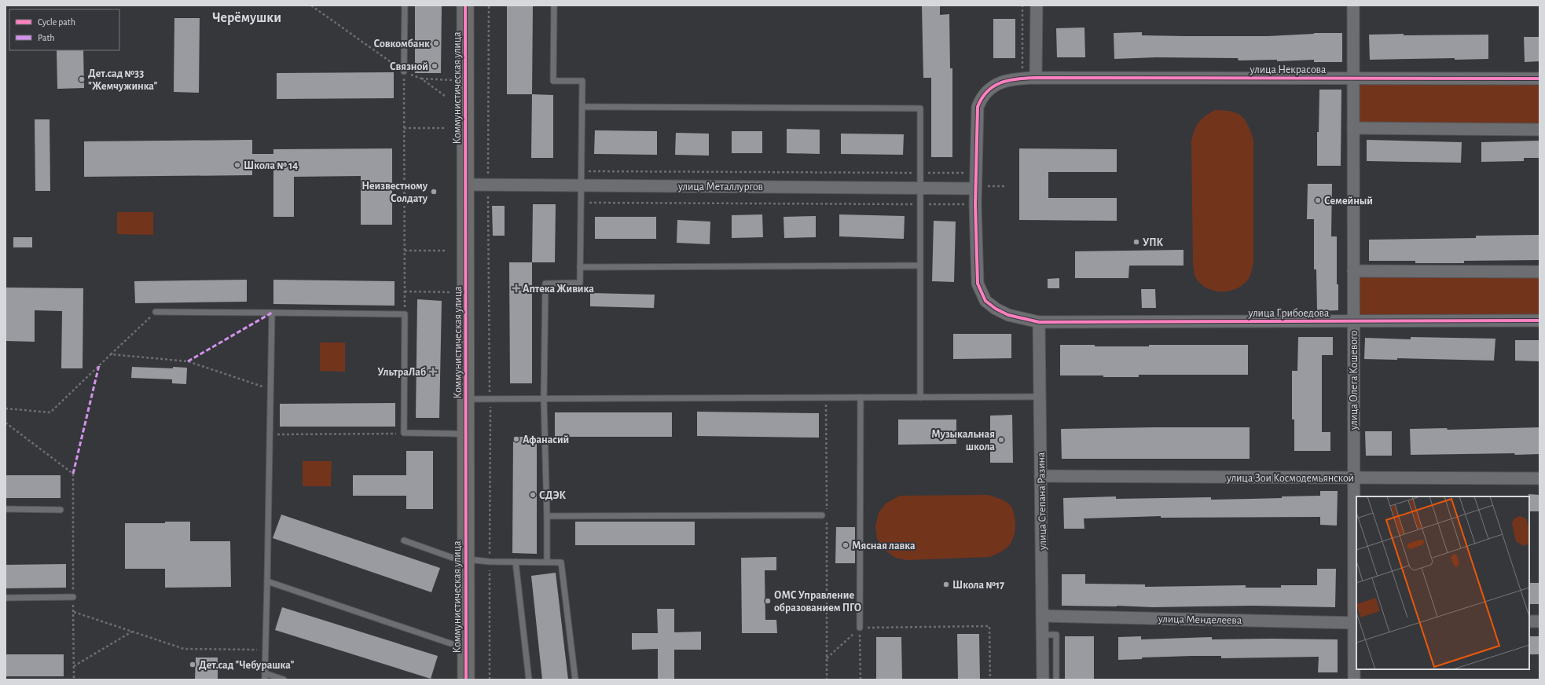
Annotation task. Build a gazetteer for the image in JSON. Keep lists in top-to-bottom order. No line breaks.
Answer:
{"streets":{"street":["улица Некрасова","Коммунистическая улица","улица Металлургов","улица Грибоедова","улица Олега Кошевого","улица Зои Космодемьянской","улица Степана Разина","улица Менделеева"]},"crossings":[["улица Некрасова","улица Металлургов"],["улица Некрасова","улица Грибоедова"],["улица Некрасова","улица Олега Кошевого"],["Коммунистическая улица","улица Металлургов"],["улица Грибоедова","улица Олега Кошевого"],["улица Грибоедова","улица Степана Разина"],["улица Олега Кошевого","улица Зои Космодемьянской"],["улица Олега Кошевого","улица Менделеева"],["улица Зои Космодемьянской","улица Степана Разина"],["улица Степана Разина","улица Менделеева"]],"districts":["Черёмушки"],"places":{"other":["Совкомбанк","Связной","Дет.сад №33 \"Жемчужинка\"","Школа № 14","Неизвестному Солдату","Семейный","УПК","Афанасий","Музыкальная школа","СДЭК","Мясная лавка","Школа №17","ОМС Управление образованием ПГО","Дет.сад \"Чебурашка\""],"health":["Аптека Живика","УльтраЛаб"]},"legend":["Cycle path","Path"]}
